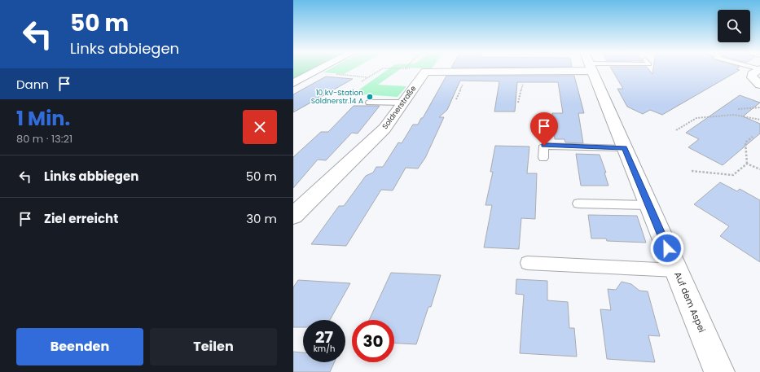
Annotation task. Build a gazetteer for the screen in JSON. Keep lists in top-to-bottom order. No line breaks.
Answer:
{"streets":{"street":["Soldnerstraße","Auf dem Aspei"]},"places":["10 kV-Station Soldnerstr.14 A"],"page":{"turn":["50 m","Links abbiegen"],"then":"Dann","heading":["1 Min.","80 m · 13:21"],"list":[{"name":"Links abbiegen","value":"50 m"},{"name":"Ziel erreicht","value":"30 m"}],"speed":"27 km/h","limit":"30","buttons":["Beenden","Teilen"]}}
